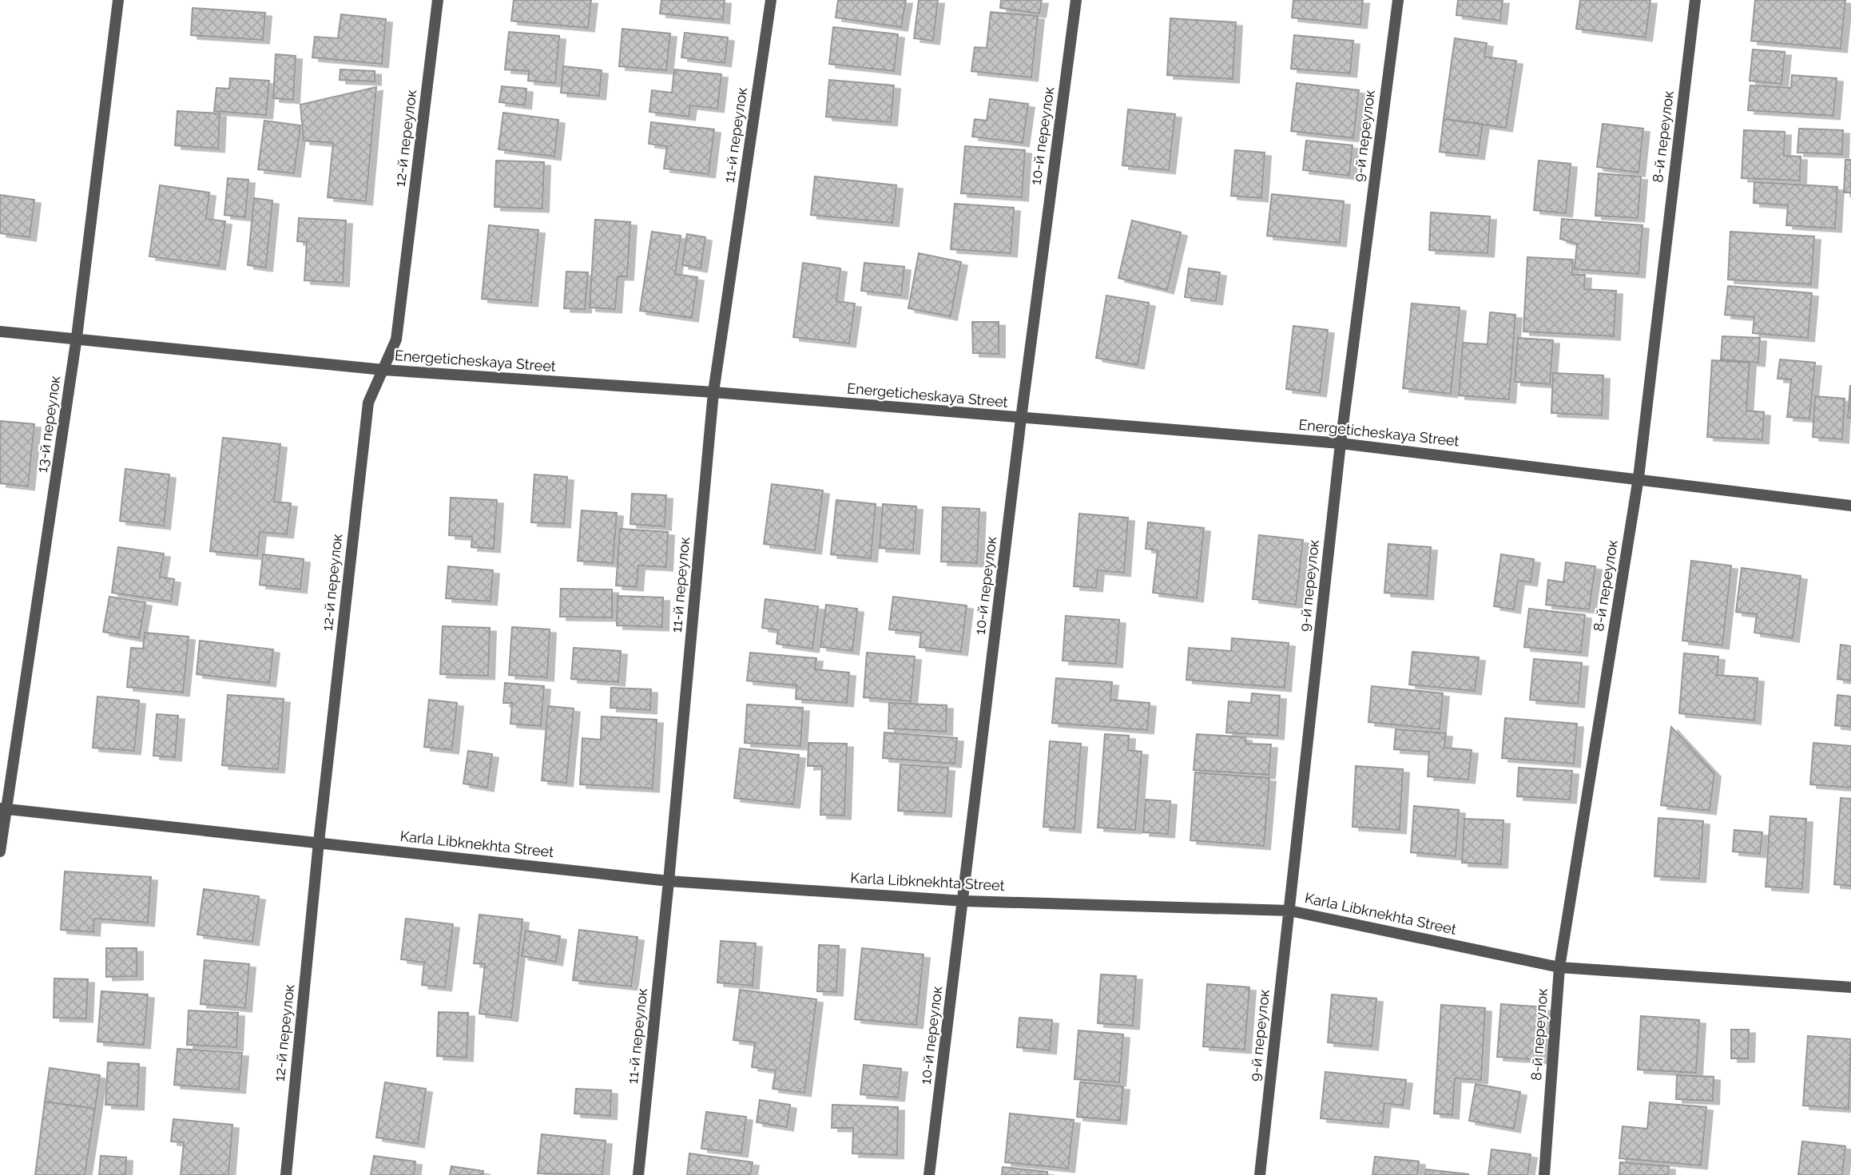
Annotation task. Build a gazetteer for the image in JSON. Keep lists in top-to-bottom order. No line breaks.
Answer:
{"streets":{"street":["11-й переулок","10-й переулок","9-й переулок","8-й переулок","12-й переулок","Energeticheskaya Street","13-й переулок","Karla Libknekhta Street"]},"crossings":[["11-й переулок","Energeticheskaya Street"],["11-й переулок","Karla Libknekhta Street"],["10-й переулок","Energeticheskaya Street"],["10-й переулок","Karla Libknekhta Street"],["9-й переулок","Energeticheskaya Street"],["9-й переулок","Karla Libknekhta Street"],["8-й переулок","Energeticheskaya Street"],["8-й переулок","Karla Libknekhta Street"],["12-й переулок","Energeticheskaya Street"],["12-й переулок","Karla Libknekhta Street"],["Energeticheskaya Street","13-й переулок"],["13-й переулок","Karla Libknekhta Street"]]}
